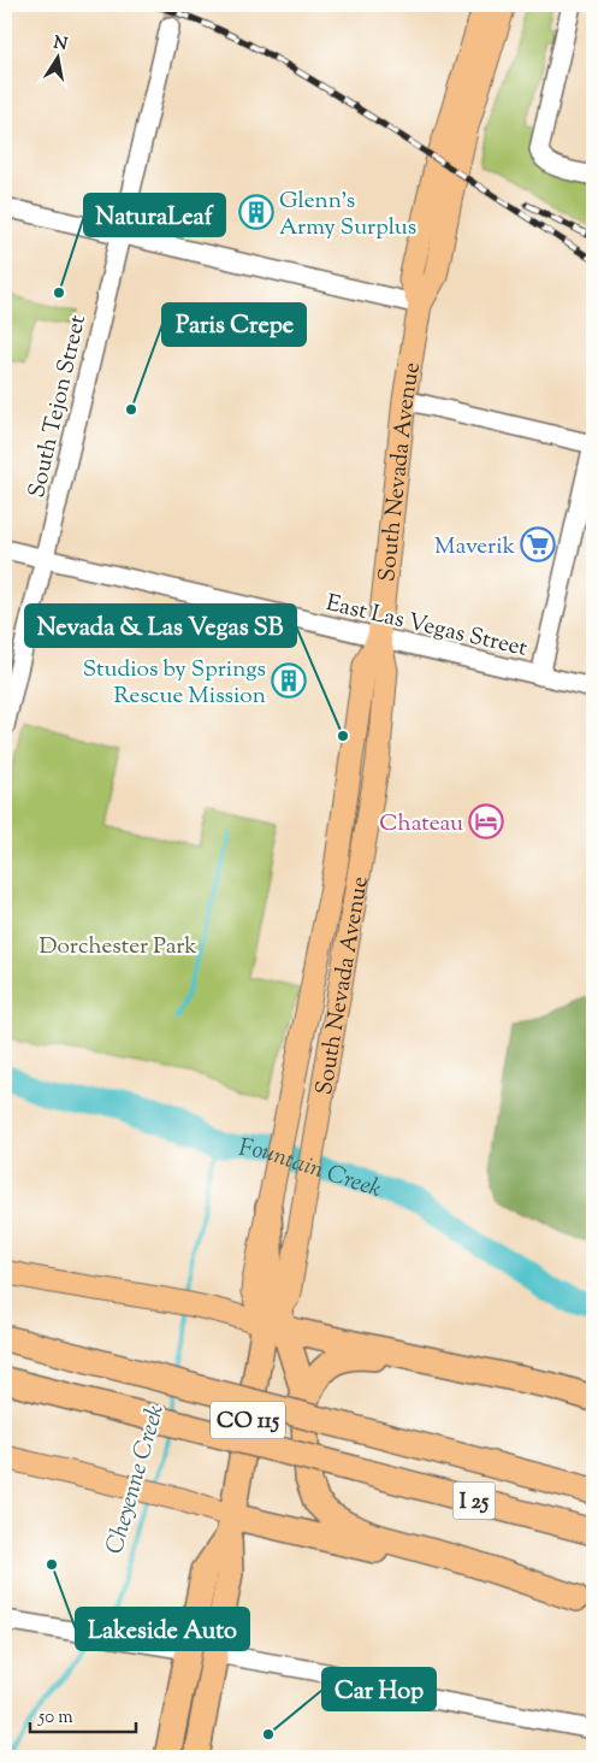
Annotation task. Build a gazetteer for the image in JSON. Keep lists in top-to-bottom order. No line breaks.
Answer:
{"streets":{"highway":["CO 115","I 25"],"main road":["South Nevada Avenue"],"street":["South Tejon Street","East Las Vegas Street"]},"crossings":[["South Tejon Street","East Las Vegas Street"],["South Nevada Avenue","East Las Vegas Street"]],"water":["Fountain Creek","Cheyenne Creek"],"parks":["Dorchester Park"],"places":{"building":["Glenn's Army Surplus","Studios by Springs Rescue Mission"],"other":["NaturaLeaf","Paris Crepe","Nevada & Las Vegas SB","Lakeside Auto","Car Hop"],"supermarket":["Maverik"],"hotel":["Chateau"]},"scale_bar":"50 m","north":"top"}
